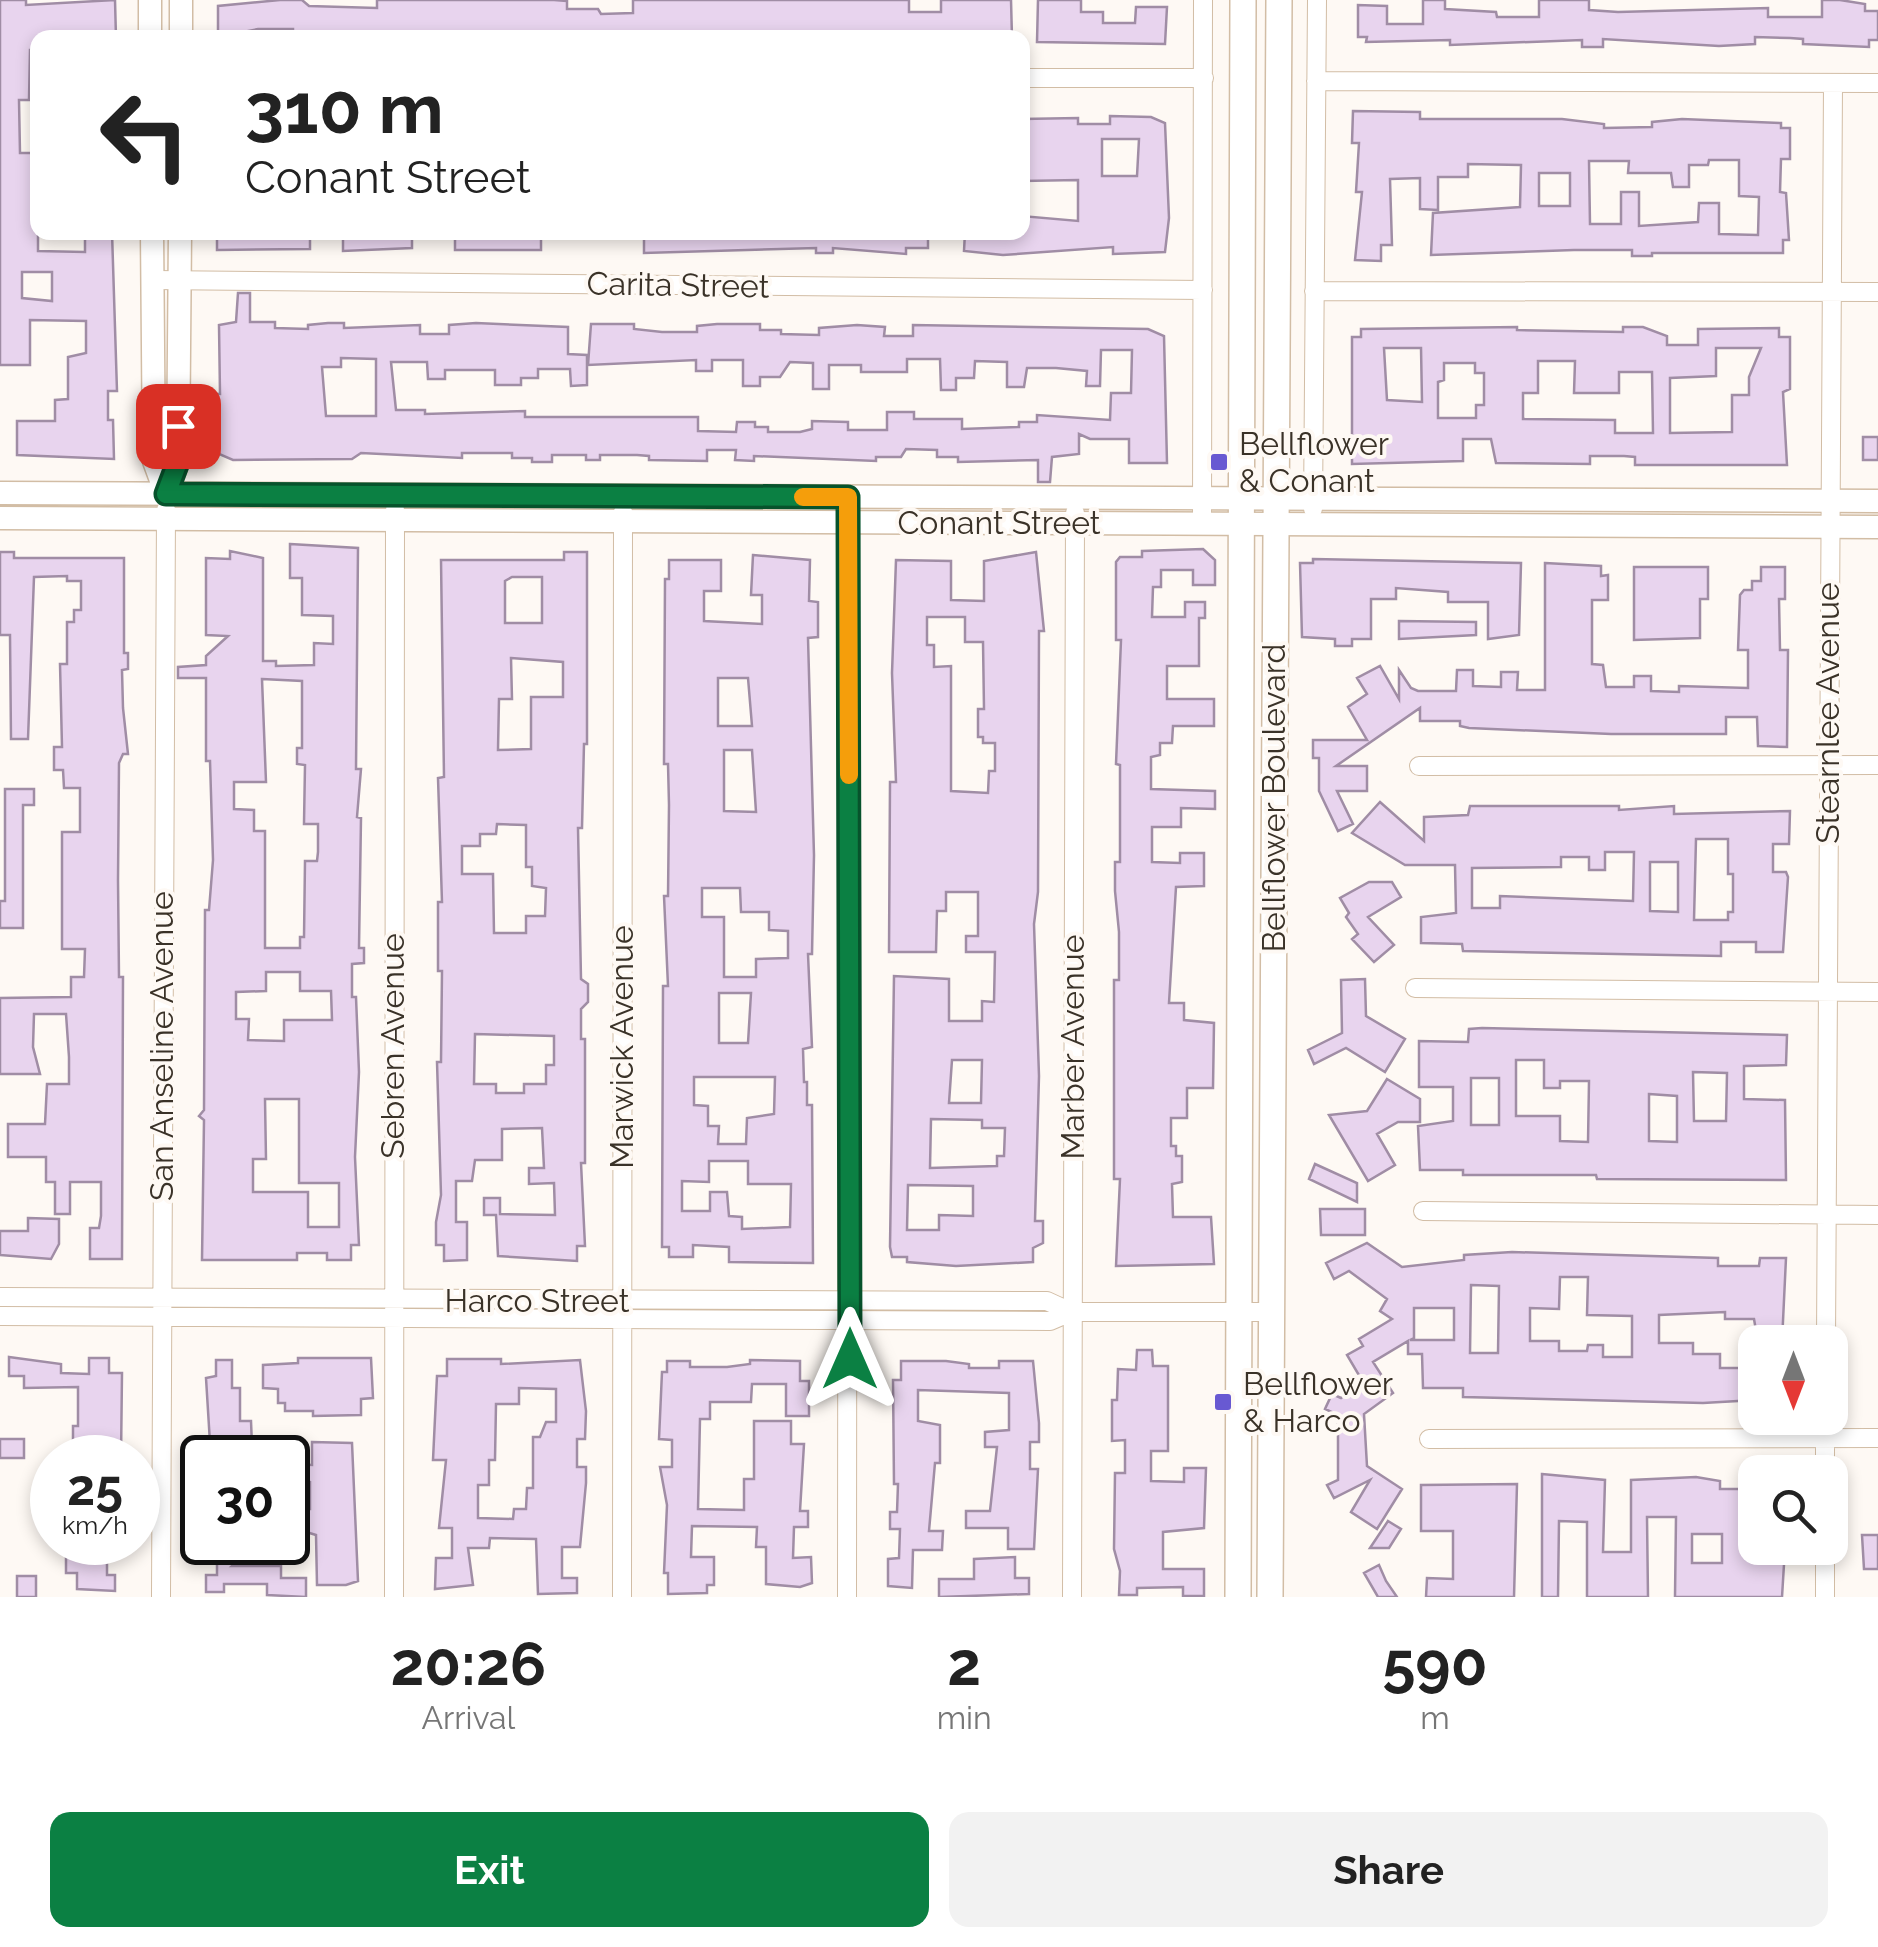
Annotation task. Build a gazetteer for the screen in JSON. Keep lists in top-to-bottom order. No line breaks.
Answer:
{"streets":{"main road":["Bellflower Boulevard"],"street":["Carita Street","Conant Street","Stearnlee Avenue","San Anseline Avenue","Sebren Avenue","Marwick Avenue","Marber Avenue","Harco Street"]},"crossings":[["Carita Street","San Anseline Avenue"],["Conant Street","Stearnlee Avenue"],["Conant Street","Bellflower Boulevard"],["Conant Street","San Anseline Avenue"],["Conant Street","Sebren Avenue"],["Conant Street","Marwick Avenue"],["Conant Street","Marber Avenue"],["Bellflower Boulevard","Harco Street"],["San Anseline Avenue","Harco Street"],["Sebren Avenue","Harco Street"],["Marwick Avenue","Harco Street"],["Marber Avenue","Harco Street"]],"places":{"transit":["Bellflower & Conant","Bellflower & Harco"]},"north":"bottom","page":{"turn":["310 m","Conant Street"],"speed":"25 km/h","limit":"30","eta":["20:26","Arrival","2","min","590","m"],"buttons":["Exit","Share"]}}
